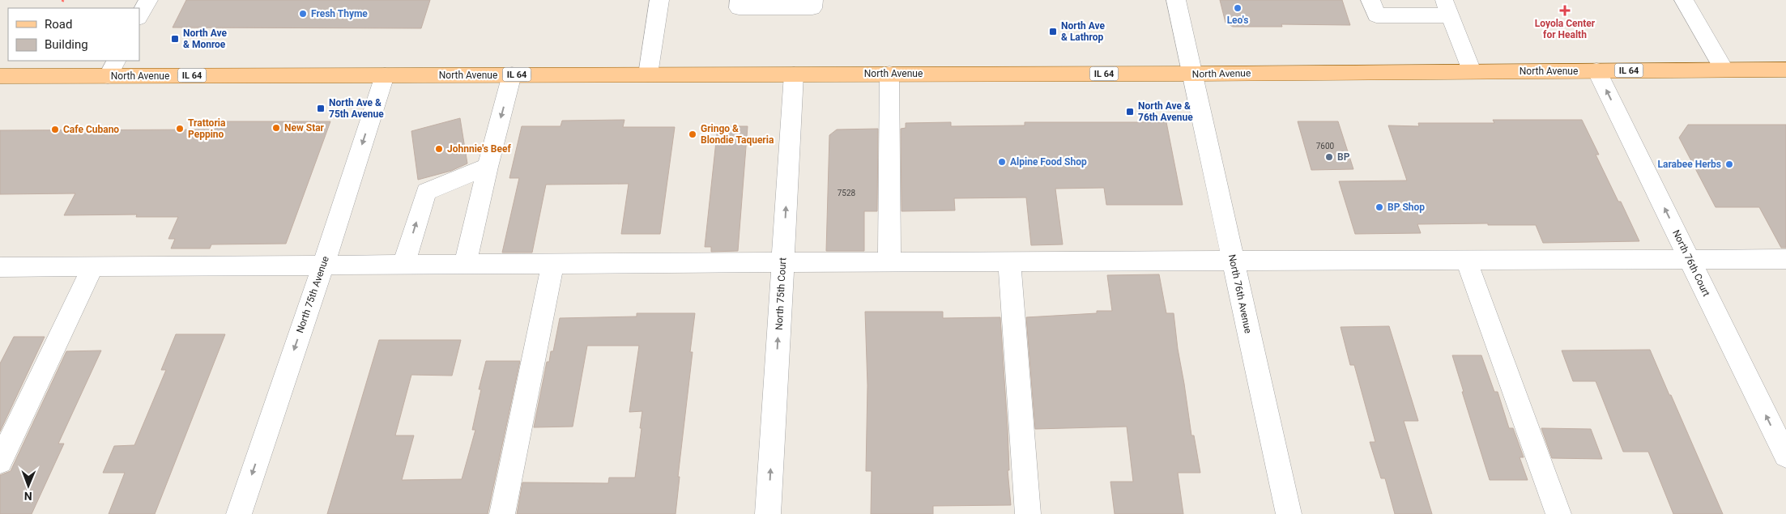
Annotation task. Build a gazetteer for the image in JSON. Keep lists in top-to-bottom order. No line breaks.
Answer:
{"streets":{"main road":["IL 64","North Avenue"],"street":["North 76th Court","North 75th Court","North 76th Avenue","North 75th Avenue"]},"crossings":[["North Avenue","North 76th Court"],["North Avenue","North 75th Court"],["North Avenue","North 76th Avenue"],["North Avenue","North 75th Avenue"]],"one_way":["North 76th Court"],"places":{"other":["Leo's","Fresh Thyme","New Star","Trattoria Peppino","Cafe Cubano","Gringo & Blondie Taqueria","Johnnie's Beef","BP","Alpine Food Shop","Larabee Herbs","BP Shop"],"health":["Loyola Center for Health"],"transit":["North Ave & Lathrop","North Ave & Monroe","North Ave & 75th Avenue","North Ave & 76th Avenue"]},"house_numbers":["7600","7528"],"legend":["Road","Building"],"north":"bottom"}
